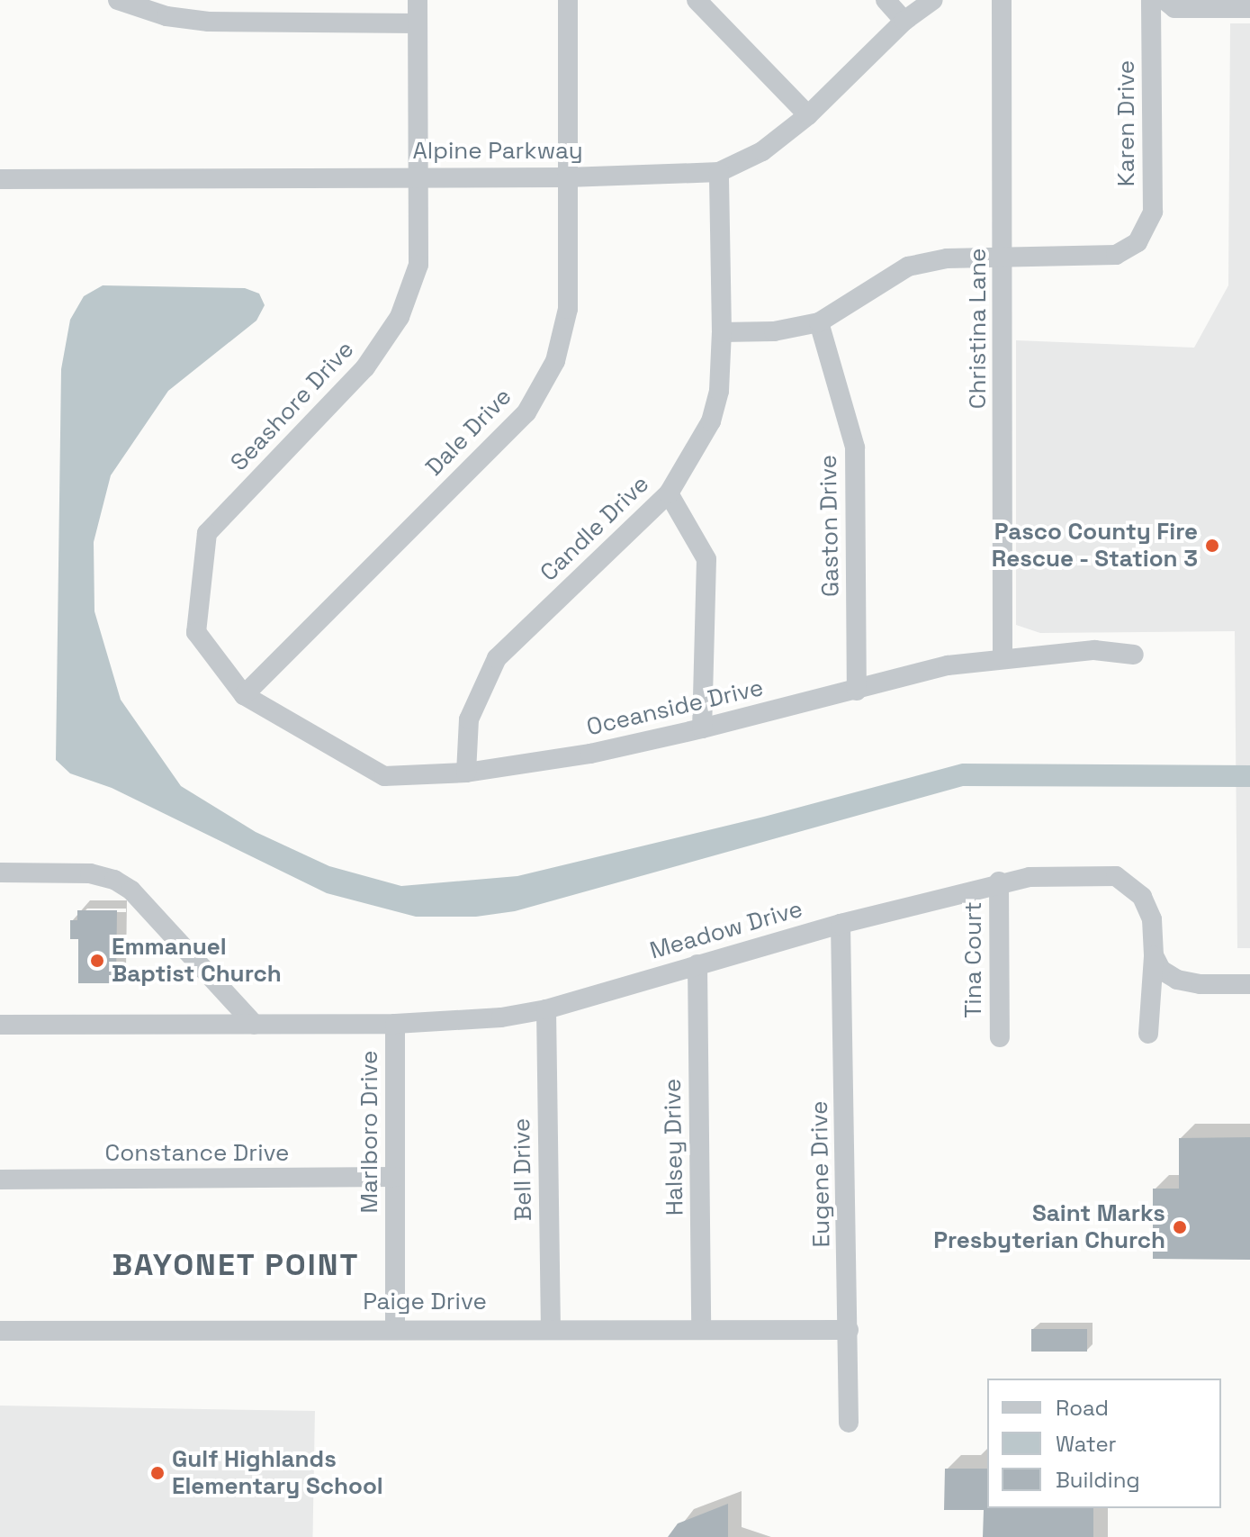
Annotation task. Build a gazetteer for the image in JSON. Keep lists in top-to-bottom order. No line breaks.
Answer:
{"streets":{"street":["Karen Drive","Alpine Parkway","Christina Lane","Seashore Drive","Dale Drive","Gaston Drive","Candle Drive","Oceanside Drive","Meadow Drive","Tina Court","Marlboro Drive","Halsey Drive","Constance Drive","Bell Drive","Eugene Drive","Paige Drive"]},"crossings":[["Karen Drive","Christina Lane"],["Alpine Parkway","Seashore Drive"],["Alpine Parkway","Dale Drive"],["Alpine Parkway","Candle Drive"],["Christina Lane","Oceanside Drive"],["Seashore Drive","Dale Drive"],["Seashore Drive","Oceanside Drive"],["Dale Drive","Oceanside Drive"],["Gaston Drive","Oceanside Drive"],["Candle Drive","Oceanside Drive"],["Meadow Drive","Tina Court"],["Meadow Drive","Marlboro Drive"],["Meadow Drive","Halsey Drive"],["Meadow Drive","Bell Drive"],["Meadow Drive","Eugene Drive"],["Marlboro Drive","Constance Drive"],["Marlboro Drive","Paige Drive"],["Halsey Drive","Paige Drive"],["Bell Drive","Paige Drive"],["Eugene Drive","Paige Drive"]],"districts":["BAYONET POINT"],"places":["Pasco County Fire Rescue - Station 3","Emmanuel Baptist Church","Saint Marks Presbyterian Church","Gulf Highlands Elementary School"],"legend":["Road","Water","Building"]}
